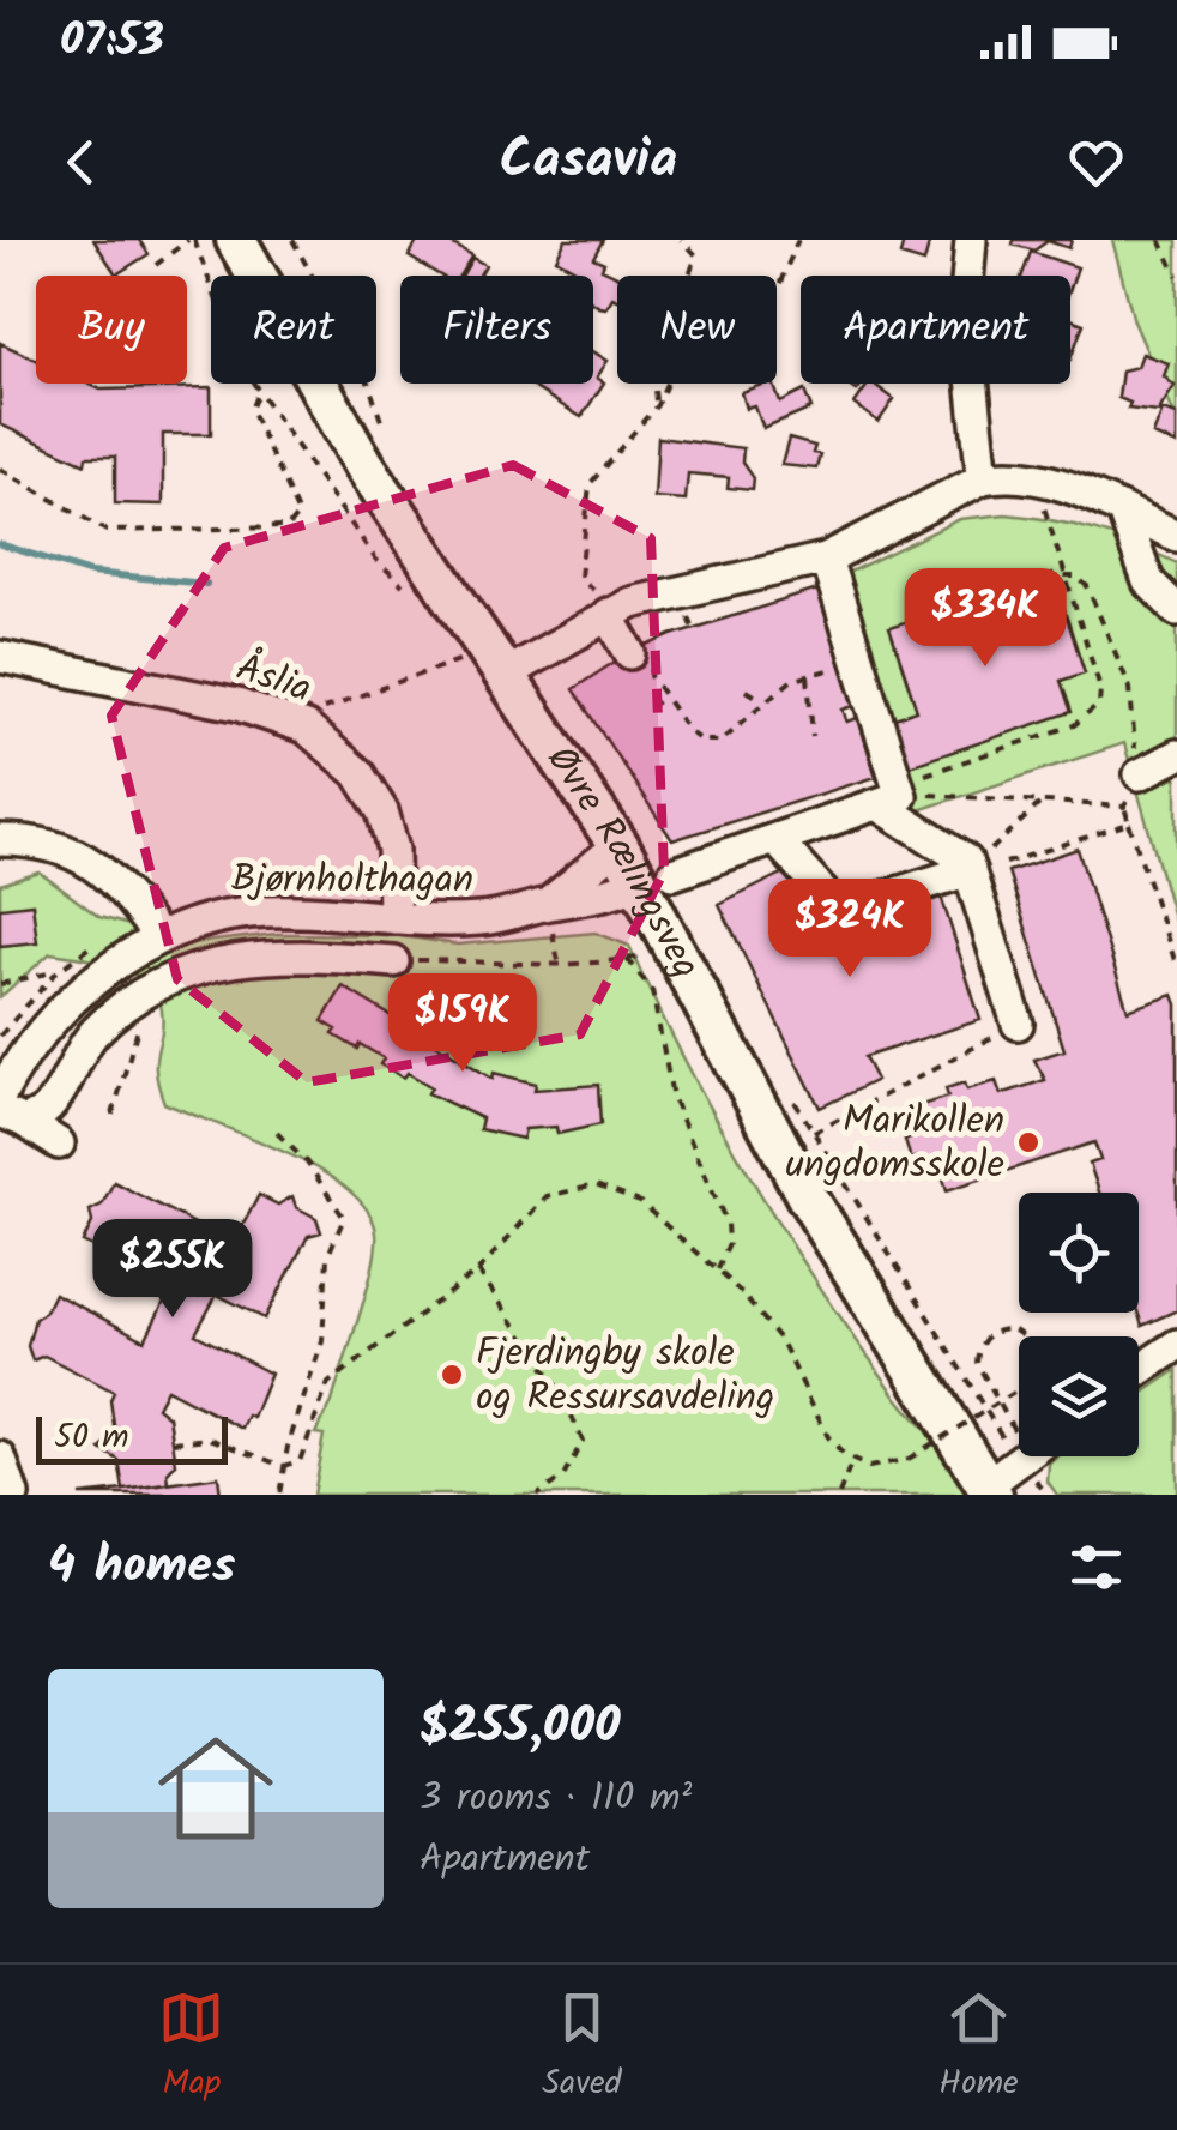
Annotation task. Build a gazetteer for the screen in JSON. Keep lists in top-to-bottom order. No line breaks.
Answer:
{"streets":{"main road":["Øvre Rælingsveg"],"street":["Åslia","Bjørnholthagan"]},"crossings":[["Åslia","Bjørnholthagan"],["Øvre Rælingsveg","Bjørnholthagan"]],"places":["Marikollen ungdomsskole","Fjerdingby skole og Ressursavdeling"],"scale_bar":"50 m","page":{"status":"07:53","header":"Casavia","chip":["Buy","Rent","Filters","New","Apartment"],"price":["$334K","$324K","$159K","$255K"],"scale":"50 m","heading":"4 homes","list":[{"name":"$255,000","note":"3 rooms · 110 m² · Apartment"}],"tabs":["Map","Saved","Home"]}}
